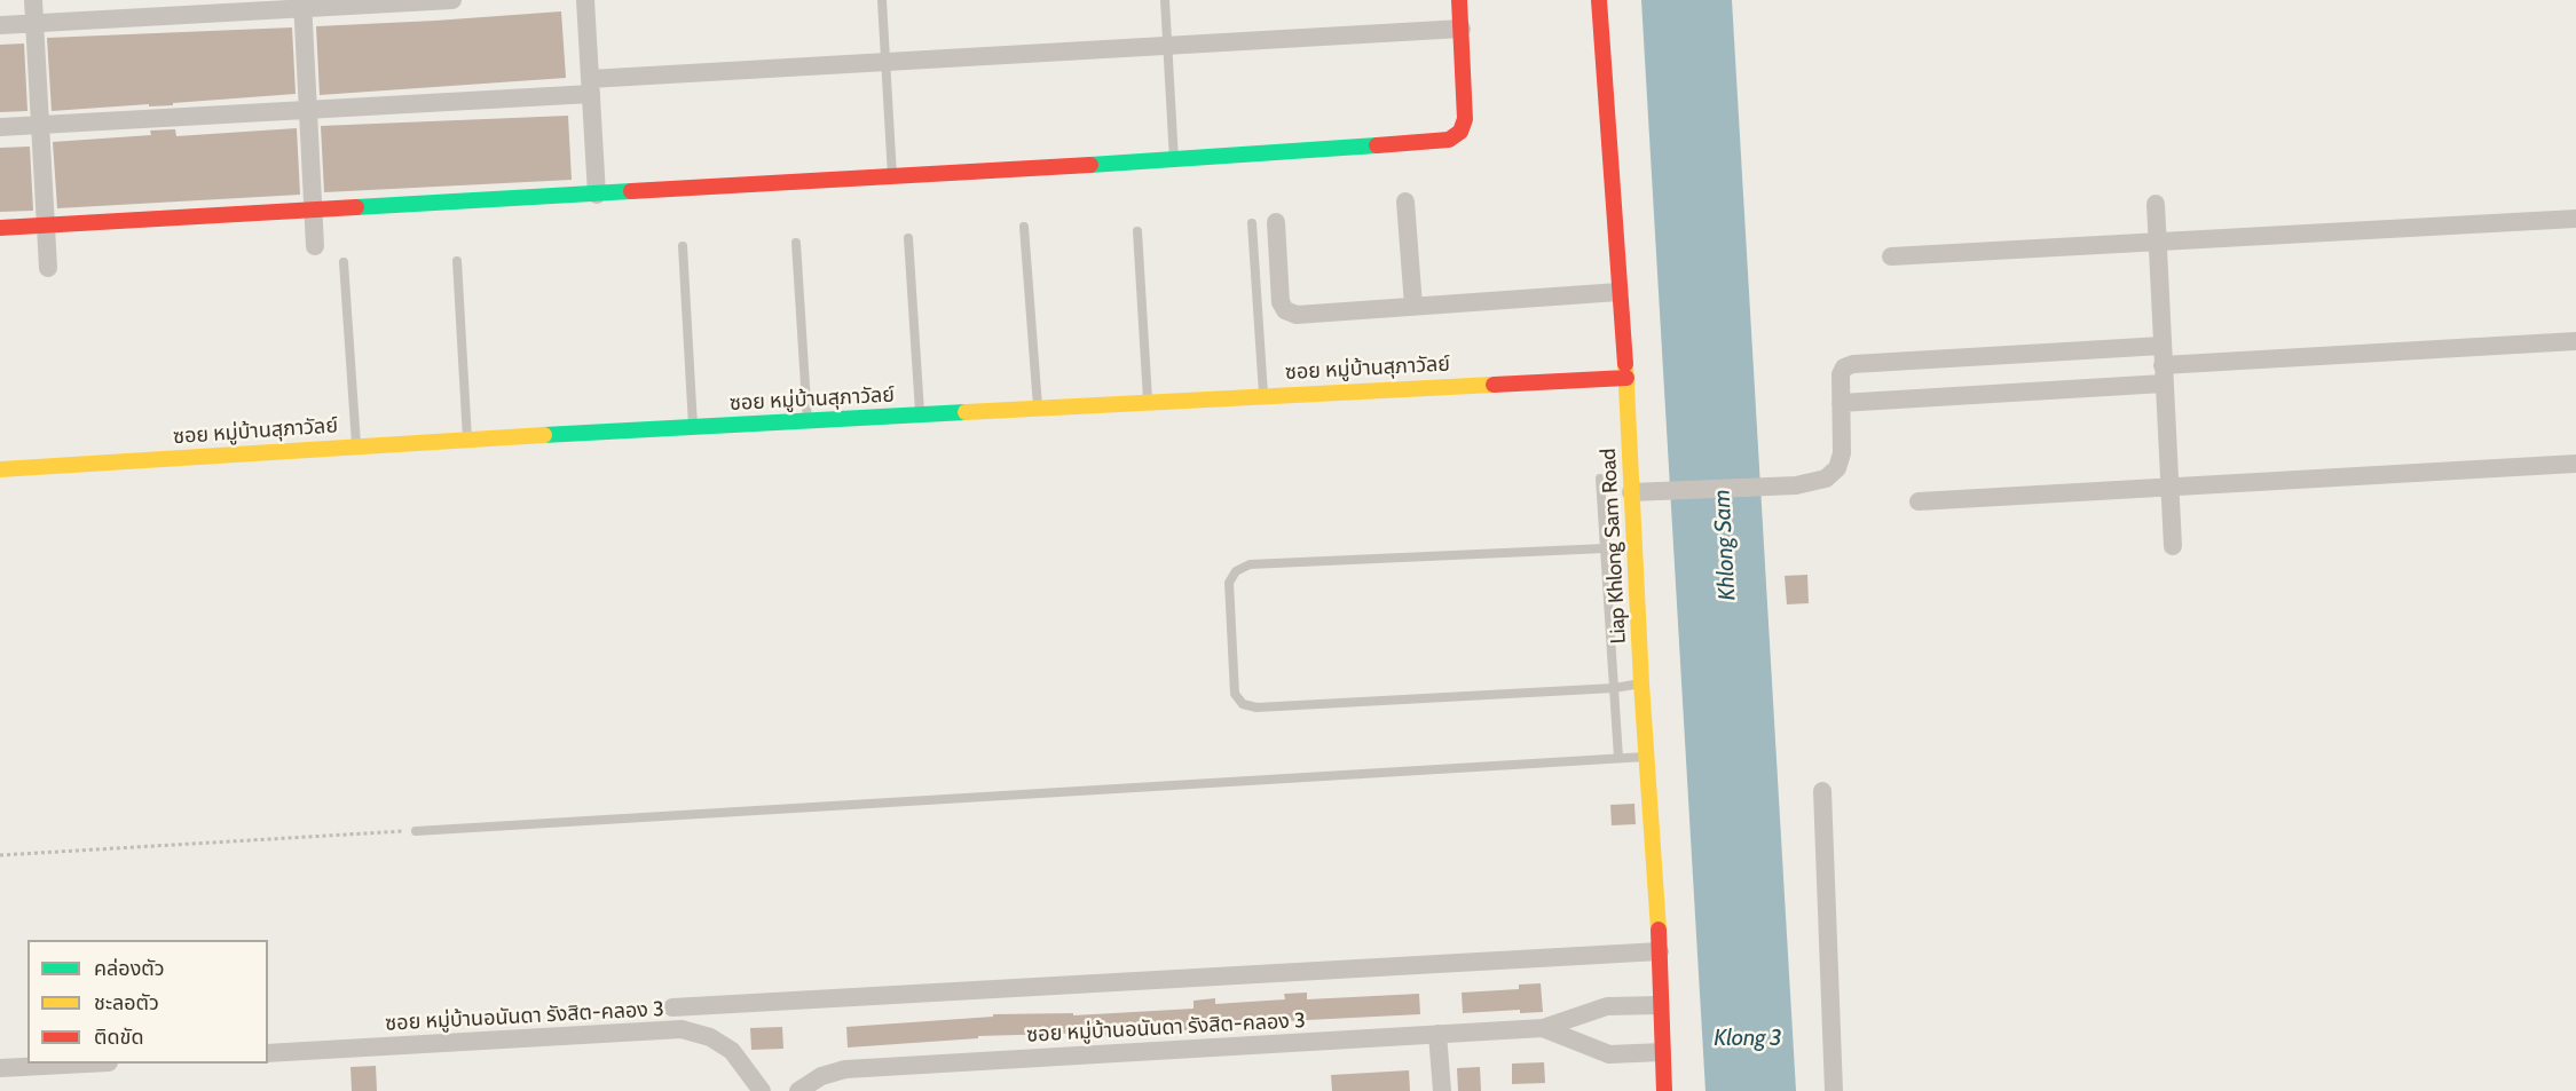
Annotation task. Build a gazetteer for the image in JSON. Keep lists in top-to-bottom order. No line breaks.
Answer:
{"streets":{"street":["ซอย หมู่บ้านสุภาวัลย์","Liap Khlong Sam Road","ซอย หมู่บ้านอนันดา รังสิต-คลอง 3"]},"crossings":[["ซอย หมู่บ้านสุภาวัลย์","Liap Khlong Sam Road"],["Liap Khlong Sam Road","ซอย หมู่บ้านอนันดา รังสิต-คลอง 3"]],"water":["Khlong Sam","Klong 3"],"legend":["คล่องตัว","ชะลอตัว","ติดขัด"]}
